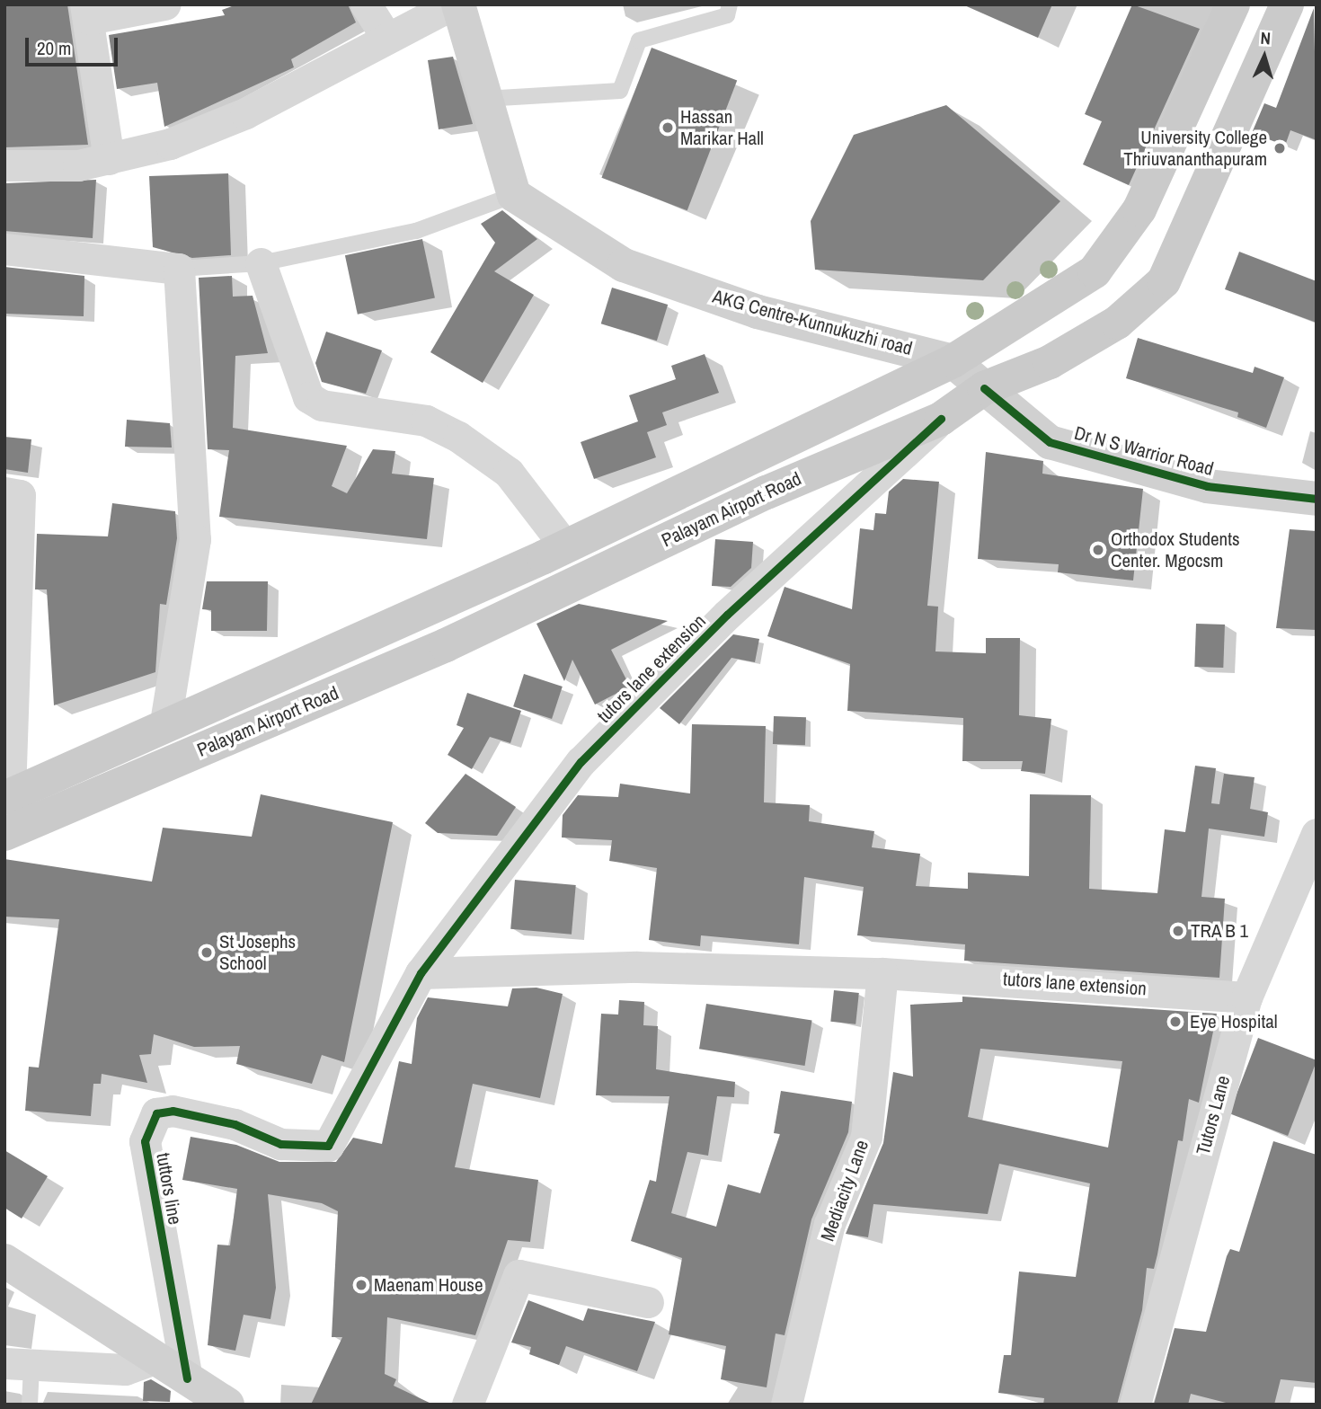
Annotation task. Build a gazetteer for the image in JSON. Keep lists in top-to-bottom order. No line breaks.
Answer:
{"streets":{"main road":["Palayam Airport Road"],"street":["AKG Centre-Kunnukuzhi road","Dr N S Warrior Road","tutors lane extension","Tutors Lane","tuttors line","Mediacity Lane"]},"crossings":[["AKG Centre-Kunnukuzhi road","Dr N S Warrior Road"],["AKG Centre-Kunnukuzhi road","Palayam Airport Road"],["Dr N S Warrior Road","Palayam Airport Road"],["Palayam Airport Road","tutors lane extension"],["tutors lane extension","Tutors Lane"],["tutors lane extension","tuttors line"],["tutors lane extension","Mediacity Lane"]],"places":["Hassan Marikar Hall","University College Thriuvananthapuram","Orthodox Students Center. Mgocsm","TRA B 1","St Josephs School","Eye Hospital","Maenam House"],"scale_bar":"20 m","north":"top"}
